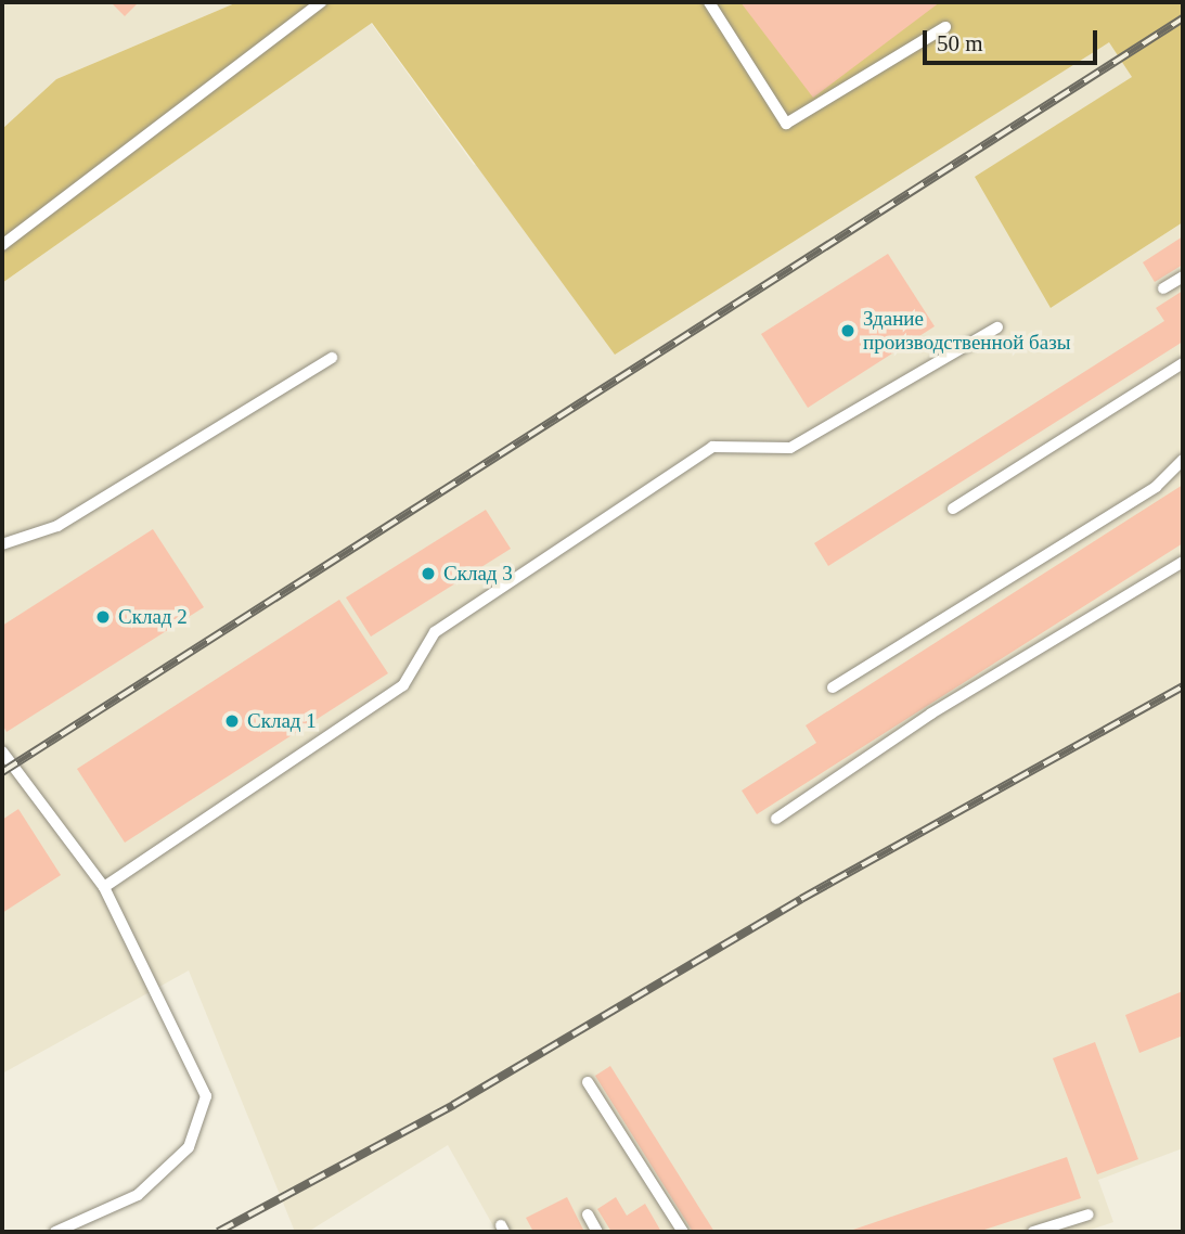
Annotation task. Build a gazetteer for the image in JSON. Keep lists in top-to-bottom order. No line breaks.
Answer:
{"places":["Здание производственной базы","Склад 3","Склад 2","Склад 1"],"scale_bar":"50 m"}
